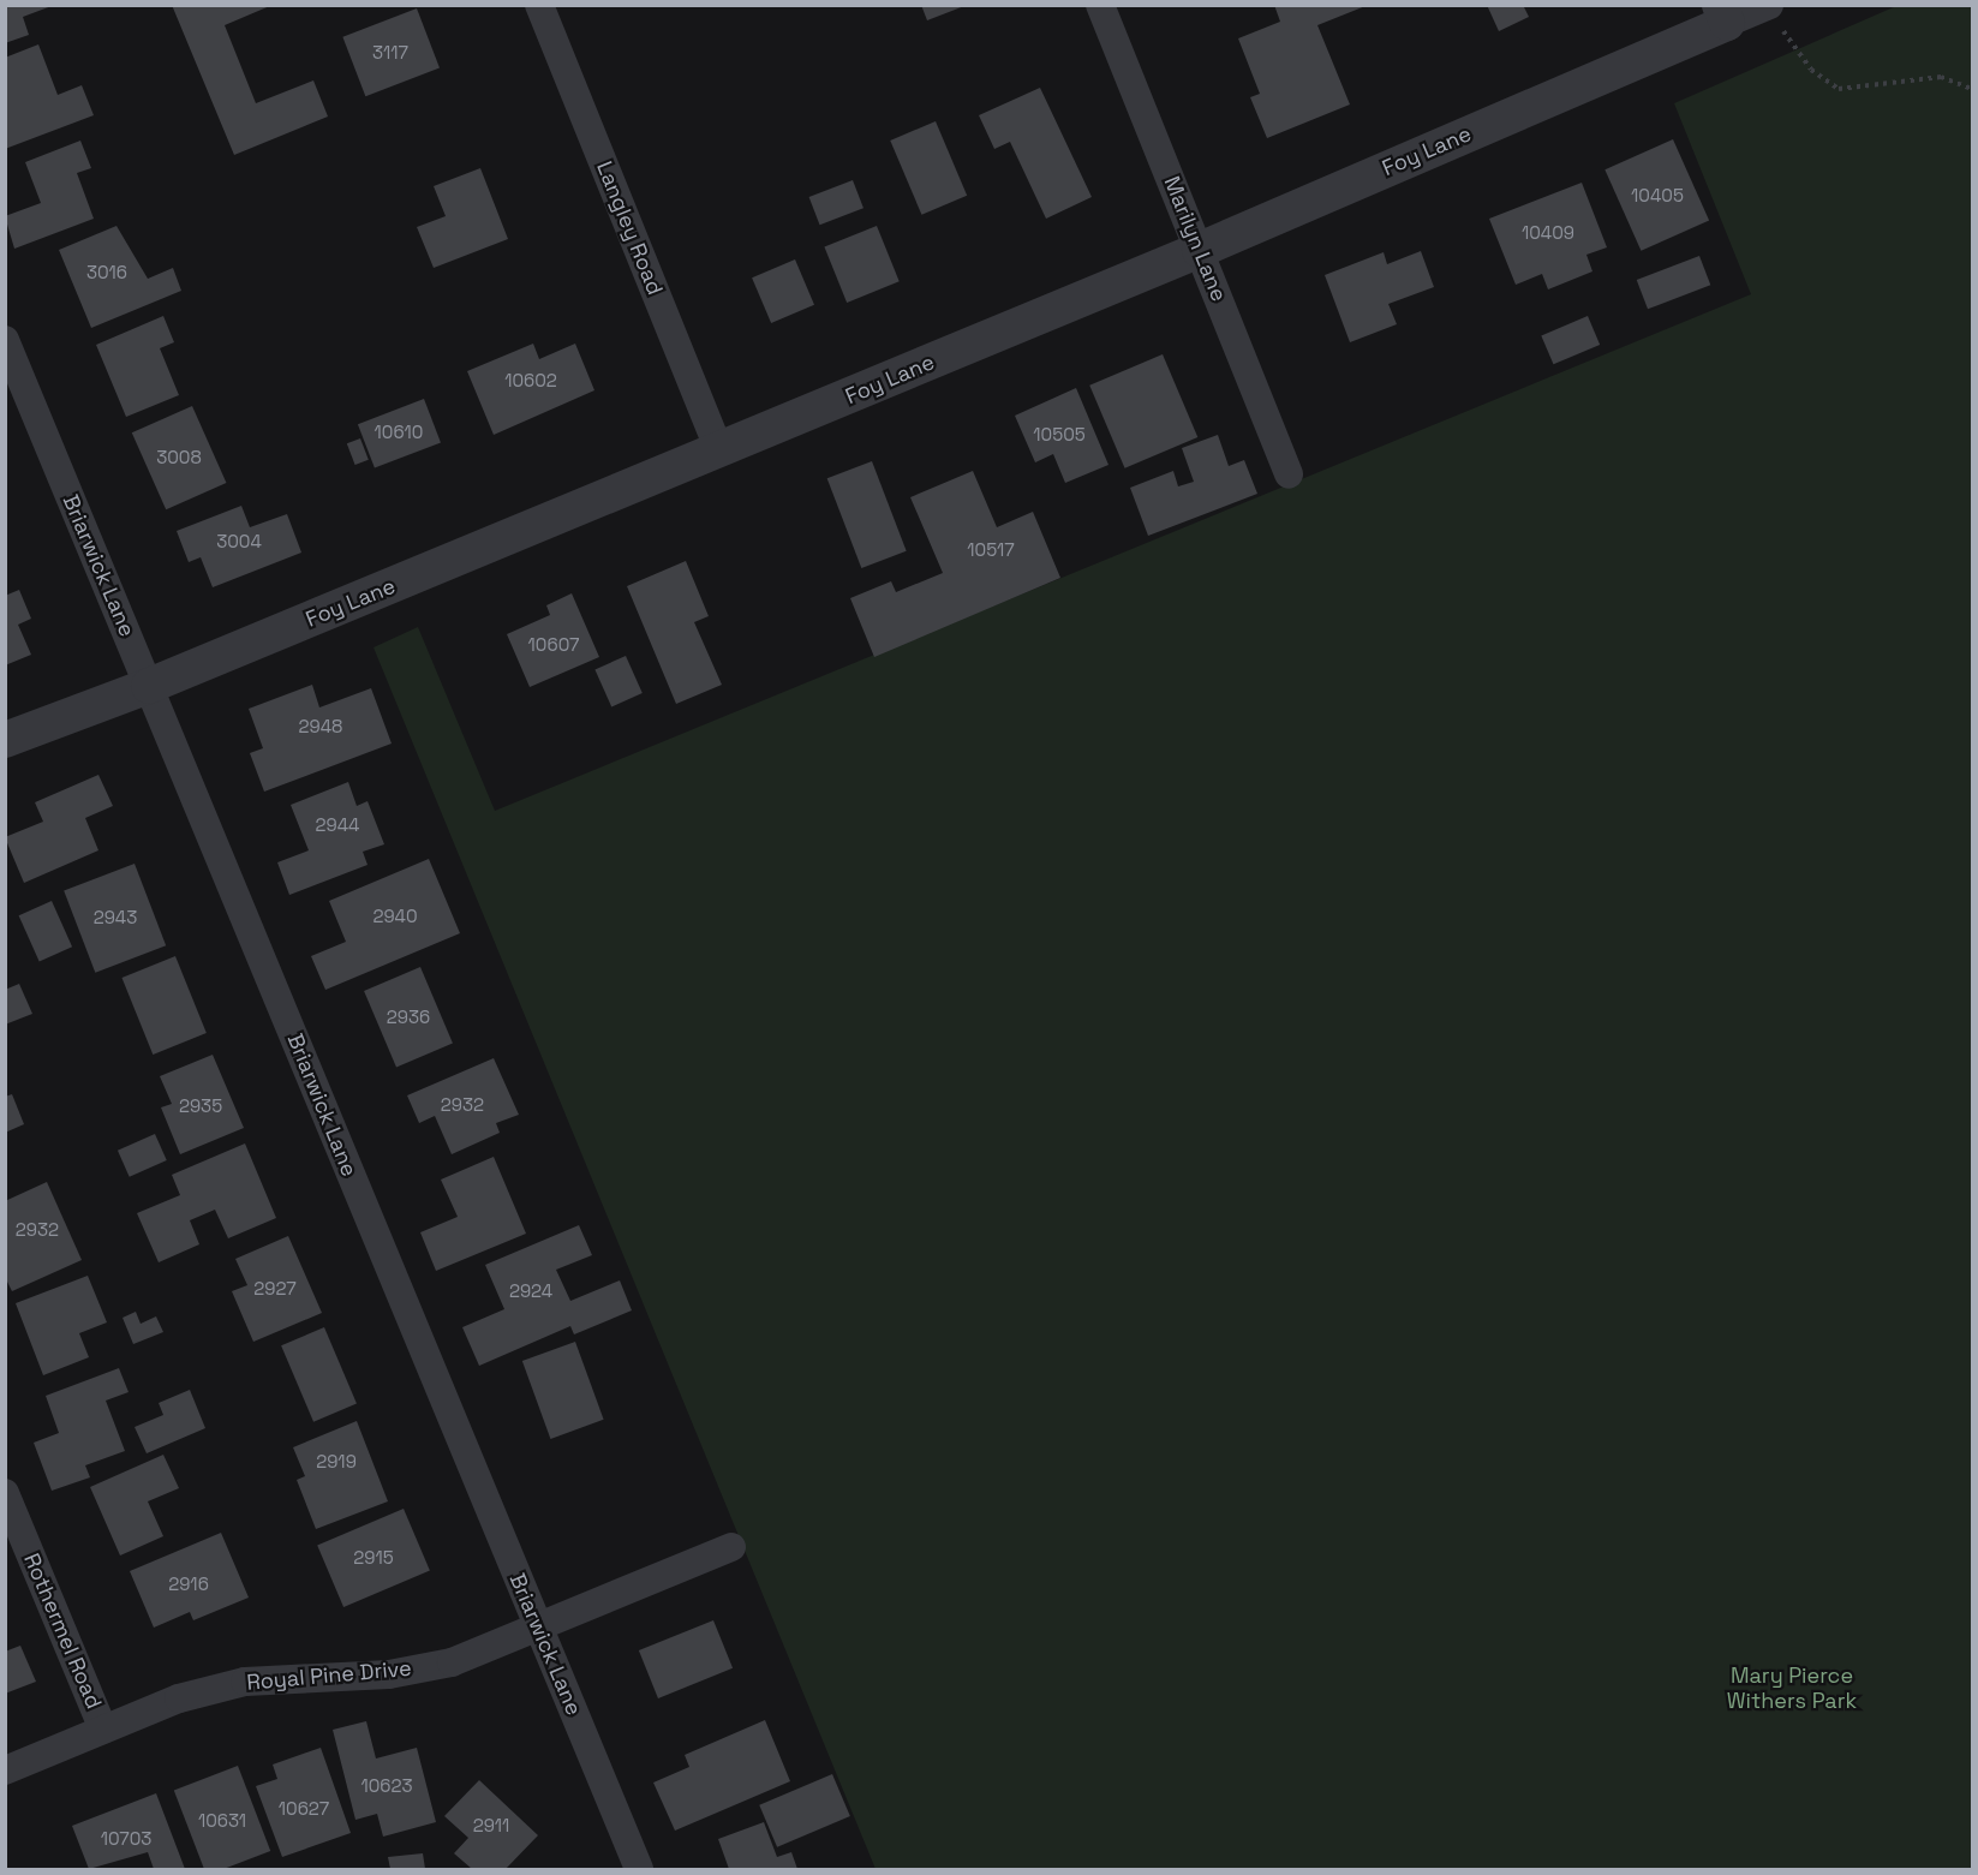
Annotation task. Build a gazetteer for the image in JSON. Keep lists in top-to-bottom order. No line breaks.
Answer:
{"streets":{"street":["Foy Lane","Langley Road","Marilyn Lane","Briarwick Lane","Rothermel Road","Royal Pine Drive"]},"crossings":[["Foy Lane","Langley Road"],["Foy Lane","Marilyn Lane"],["Foy Lane","Briarwick Lane"],["Briarwick Lane","Royal Pine Drive"],["Rothermel Road","Royal Pine Drive"]],"parks":["Mary Pierce Withers Park"],"house_numbers":["3117","10405","10409","3016","10602","10610","10505","3008","3004","10517","10607","2948","2944","2940","2943","2936","2932","2935","2932","2927","2924","2919","2915","2916","10623","10627","10631","2911","10703"]}
